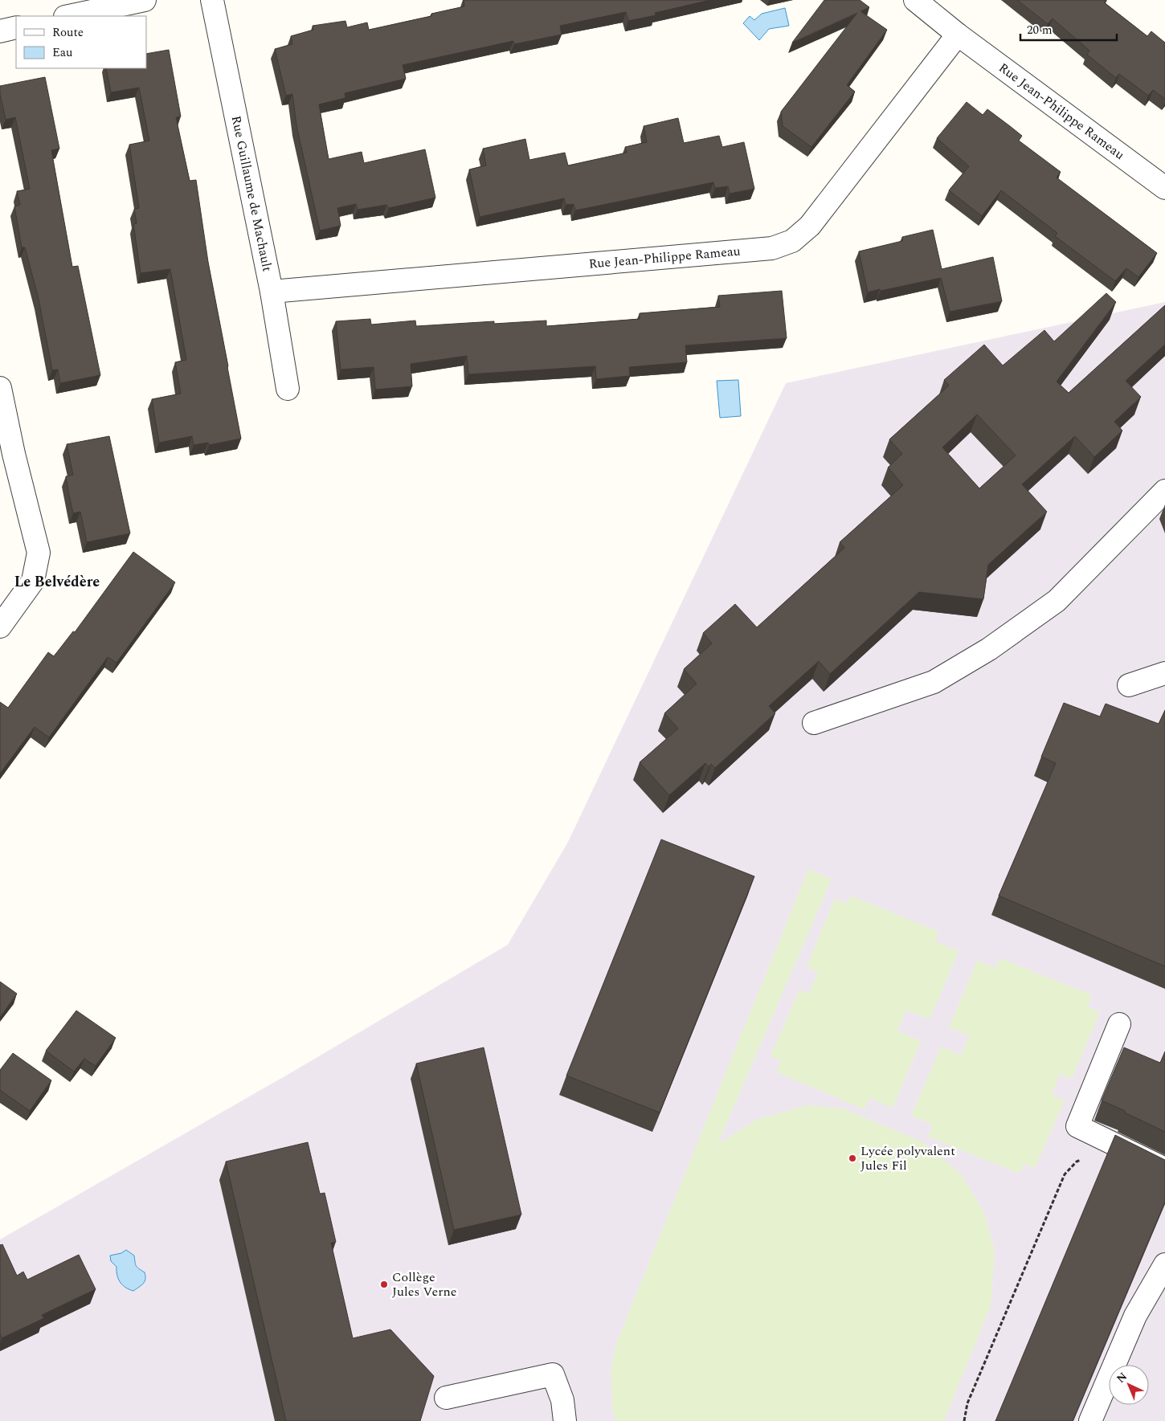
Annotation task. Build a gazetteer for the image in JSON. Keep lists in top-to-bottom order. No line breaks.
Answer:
{"streets":{"street":["Rue Jean-Philippe Rameau","Rue Guillaume de Machault"]},"crossings":[["Rue Jean-Philippe Rameau","Rue Guillaume de Machault"]],"districts":["Le Belvédère"],"places":["Lycée polyvalent Jules Fil","Collège Jules Verne"],"legend":["Route","Eau"],"scale_bar":"20 m","north":"top left"}
